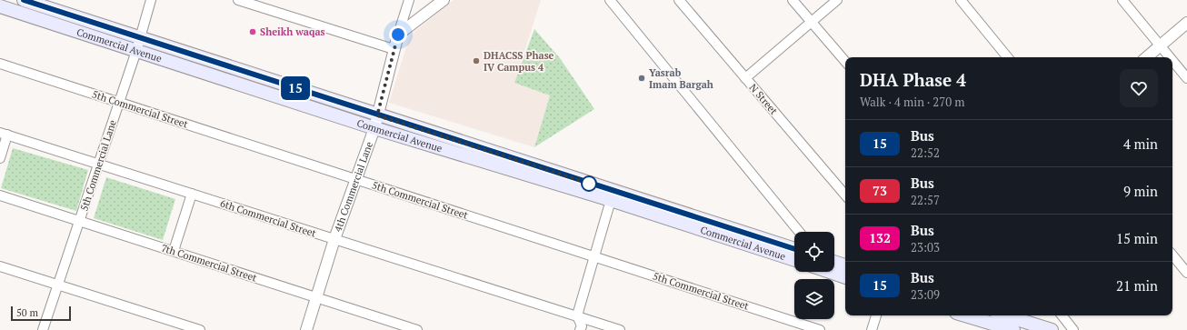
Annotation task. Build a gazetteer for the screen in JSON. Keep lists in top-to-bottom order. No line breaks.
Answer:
{"streets":{"main road":["Commercial Avenue"],"street":["N Street","5th Commercial Street","5th Commercial Lane","4th Commercial Lane","6th Commercial Street","7th Commercial Street"]},"crossings":[["Commercial Avenue","5th Commercial Lane"],["Commercial Avenue","4th Commercial Lane"],["5th Commercial Street","5th Commercial Lane"],["5th Commercial Street","4th Commercial Lane"],["5th Commercial Lane","6th Commercial Street"],["5th Commercial Lane","7th Commercial Street"],["4th Commercial Lane","6th Commercial Street"],["4th Commercial Lane","7th Commercial Street"]],"places":["Sheikh waqas","DHACSS Phase IV Campus 4","Yasrab Imam Bargah"],"lines":["bus line 15"],"scale_bar":"50 m","page":{"on_map":"15","heading":["DHA Phase 4","Walk · 4 min · 270 m"],"list":[{"mark":"15","name":"Bus","note":"22:52","value":"4 min"},{"mark":"73","name":"Bus","note":"22:57","value":"9 min"},{"mark":"132","name":"Bus","note":"23:03","value":"15 min"},{"mark":"15","name":"Bus","note":"23:09","value":"21 min"}],"scale":"50 m"}}
